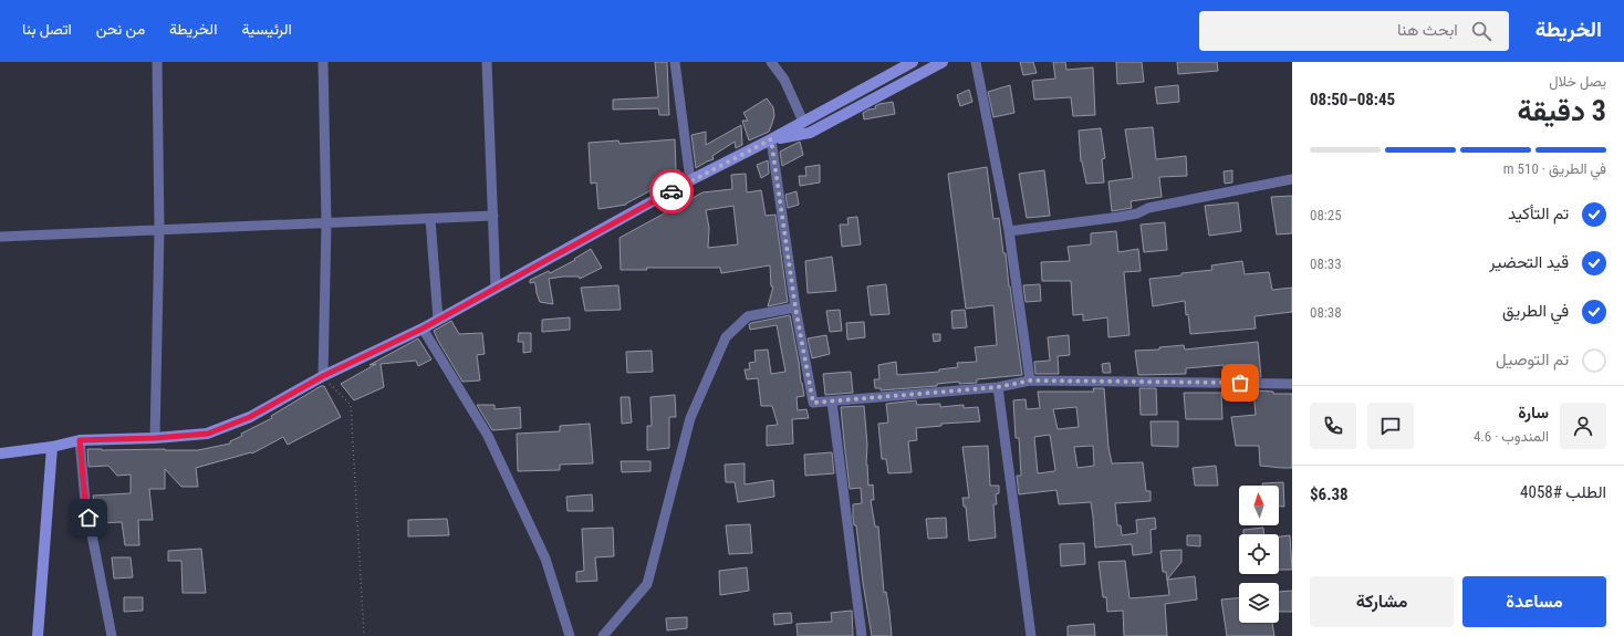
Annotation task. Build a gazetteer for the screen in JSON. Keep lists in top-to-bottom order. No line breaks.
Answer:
{"north":"top","page":{"header":"الخريطة","search":"ابحث هنا","nav":["الرئيسية","الخريطة","من نحن","اتصل بنا"],"heading":["3 دقيقة","يصل خلال","08:45–08:50"],"panel":["سارة","المندوب · 4.6","الطلب #4058","$6.38"],"bar":"في الطريق · 510 m","list":[["تم التأكيد","08:25"],["قيد التحضير","08:33"],["في الطريق","08:38"],"تم التوصيل"],"buttons":["مساعدة","مشاركة"]}}
